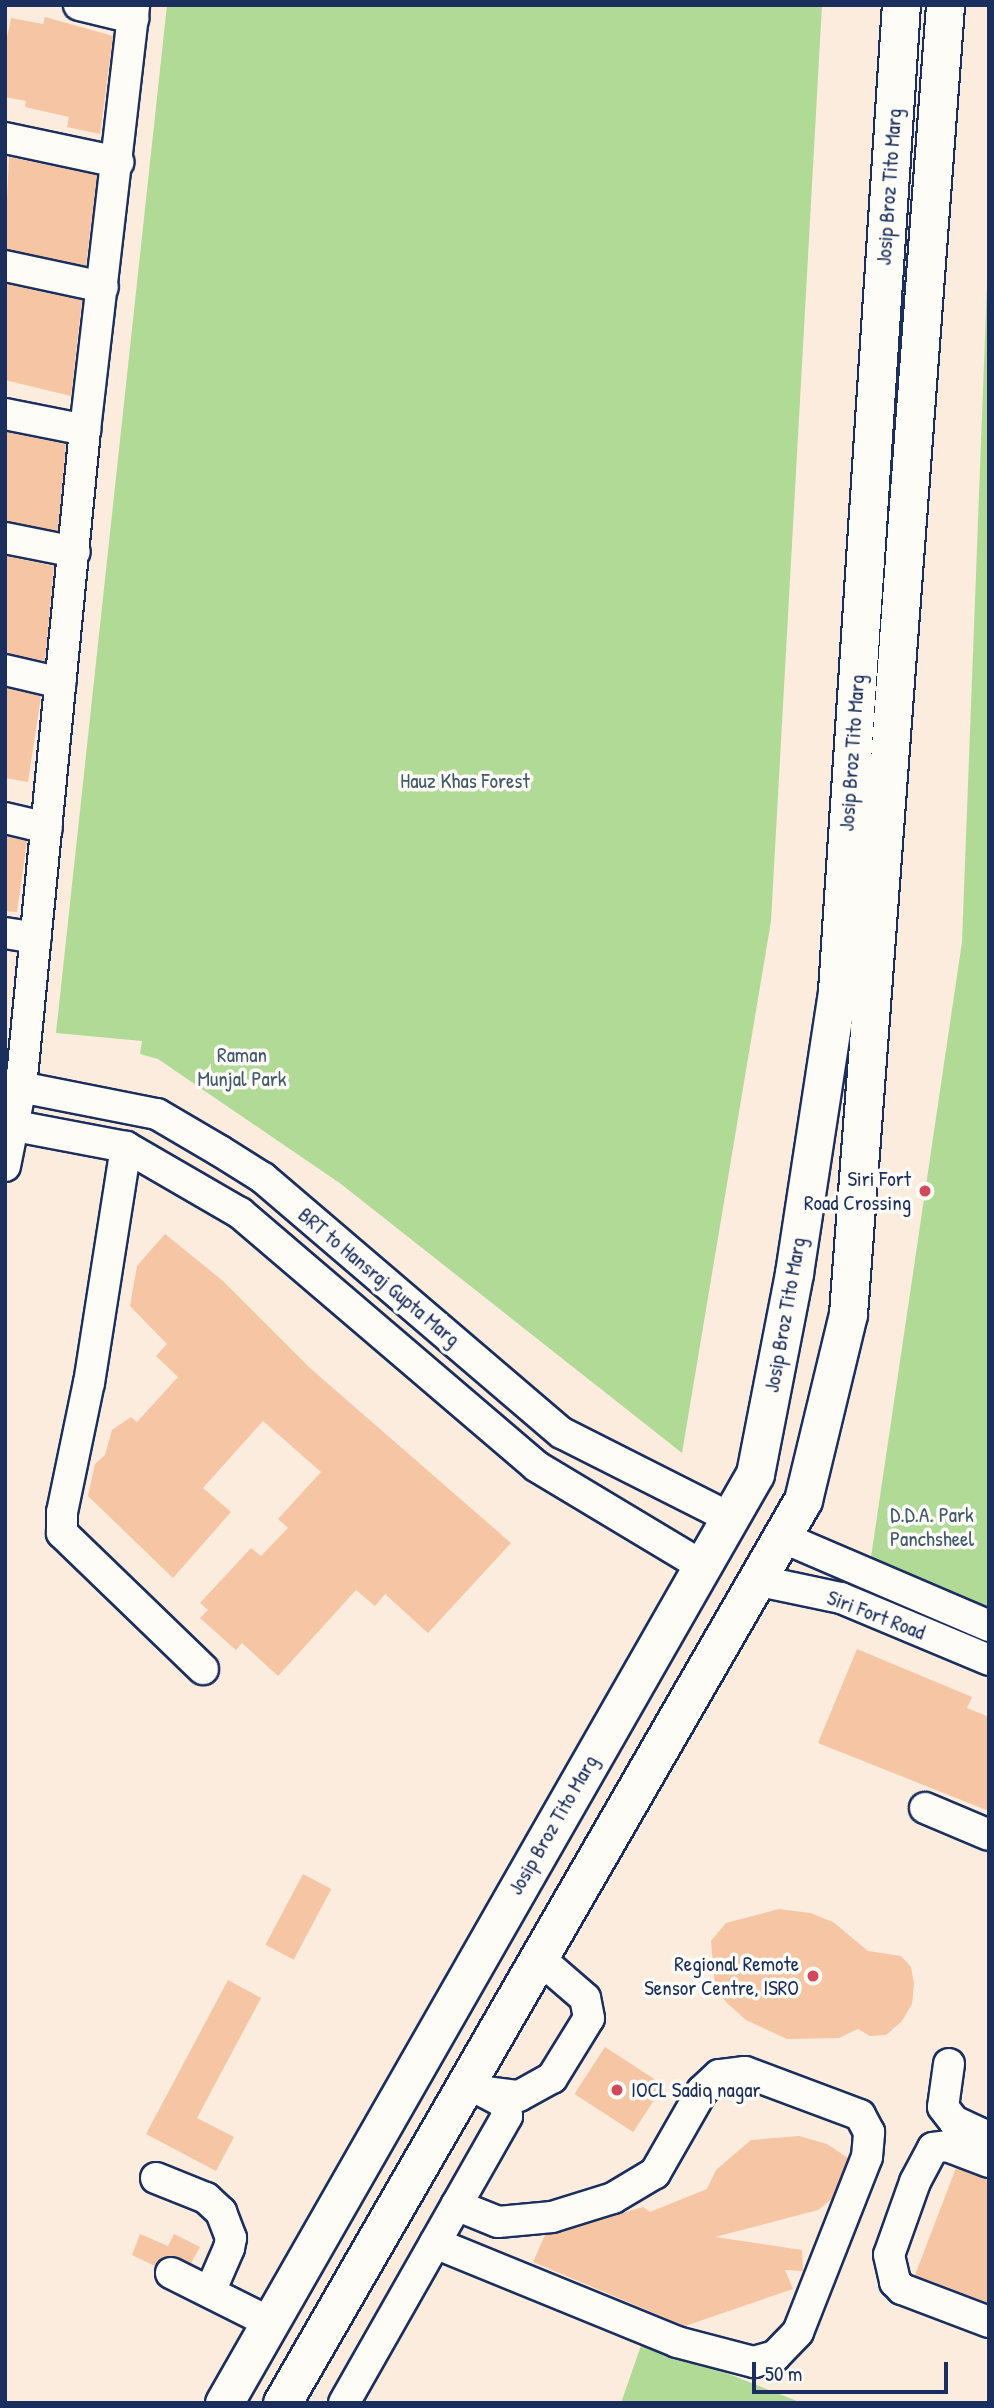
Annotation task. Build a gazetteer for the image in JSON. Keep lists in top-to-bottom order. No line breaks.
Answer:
{"streets":{"main road":["Josip Broz Tito Marg"],"street":["BRT to Hansraj Gupta Marg","Siri Fort Road"]},"crossings":[["Josip Broz Tito Marg","BRT to Hansraj Gupta Marg"],["Josip Broz Tito Marg","Siri Fort Road"]],"parks":["Hauz Khas Forest","Raman Munjal Park","D.D.A. Park Panchsheel"],"places":["Siri Fort Road Crossing","Regional Remote Sensor Centre, ISRO","IOCL Sadiq nagar"],"scale_bar":"50 m"}
